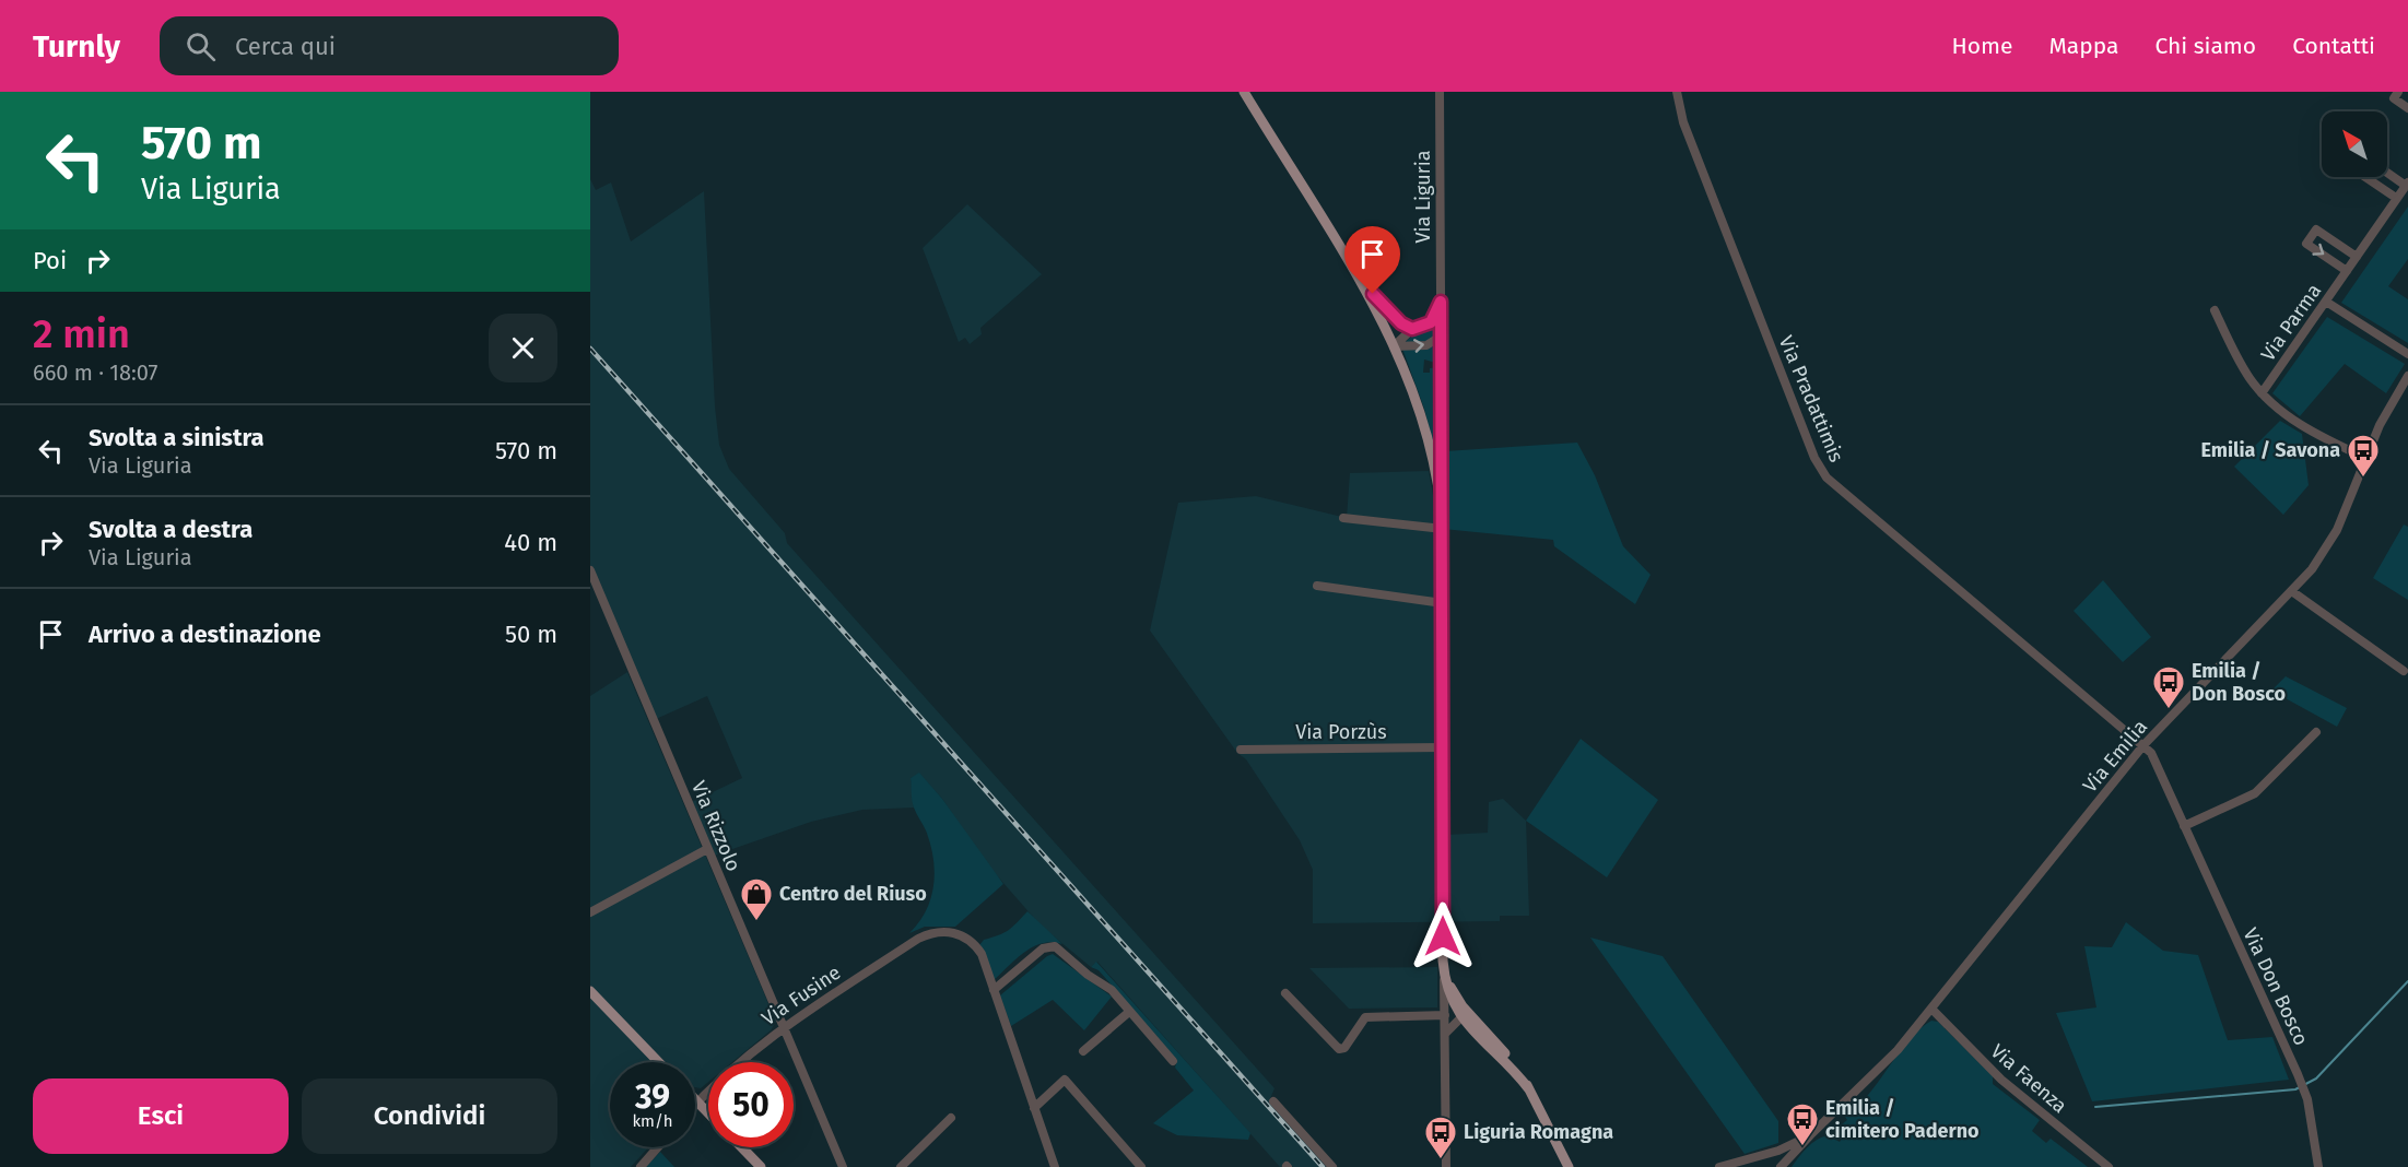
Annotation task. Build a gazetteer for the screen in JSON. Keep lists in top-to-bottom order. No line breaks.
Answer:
{"streets":{"main road":["Via Liguria"],"street":["Via Parma","Via Pradattimis","Via Porzùs","Via Emilia","Via Rizzolo","Via Don Bosco","Via Fusine","Via Faenza"]},"crossings":[["Via Liguria","Via Porzùs"],["Via Pradattimis","Via Emilia"],["Via Pradattimis","Via Don Bosco"],["Via Emilia","Via Don Bosco"],["Via Emilia","Via Faenza"],["Via Rizzolo","Via Fusine"]],"places":{"bus stop":["Emilia / Savona","Emilia / Don Bosco","Emilia / cimitero Paderno","Liguria Romagna"],"shop":["Centro del Riuso"]},"north":"top left","page":{"header":"Turnly","search":"Cerca qui","nav":["Home","Mappa","Chi siamo","Contatti"],"turn":["570 m","Via Liguria"],"then":"Poi","heading":["2 min","660 m · 18:07"],"list":[{"name":"Svolta a sinistra","note":"Via Liguria","value":"570 m"},{"name":"Svolta a destra","note":"Via Liguria","value":"40 m"},{"name":"Arrivo a destinazione","value":"50 m"}],"speed":"39 km/h","limit":"50","buttons":["Esci","Condividi"]}}
